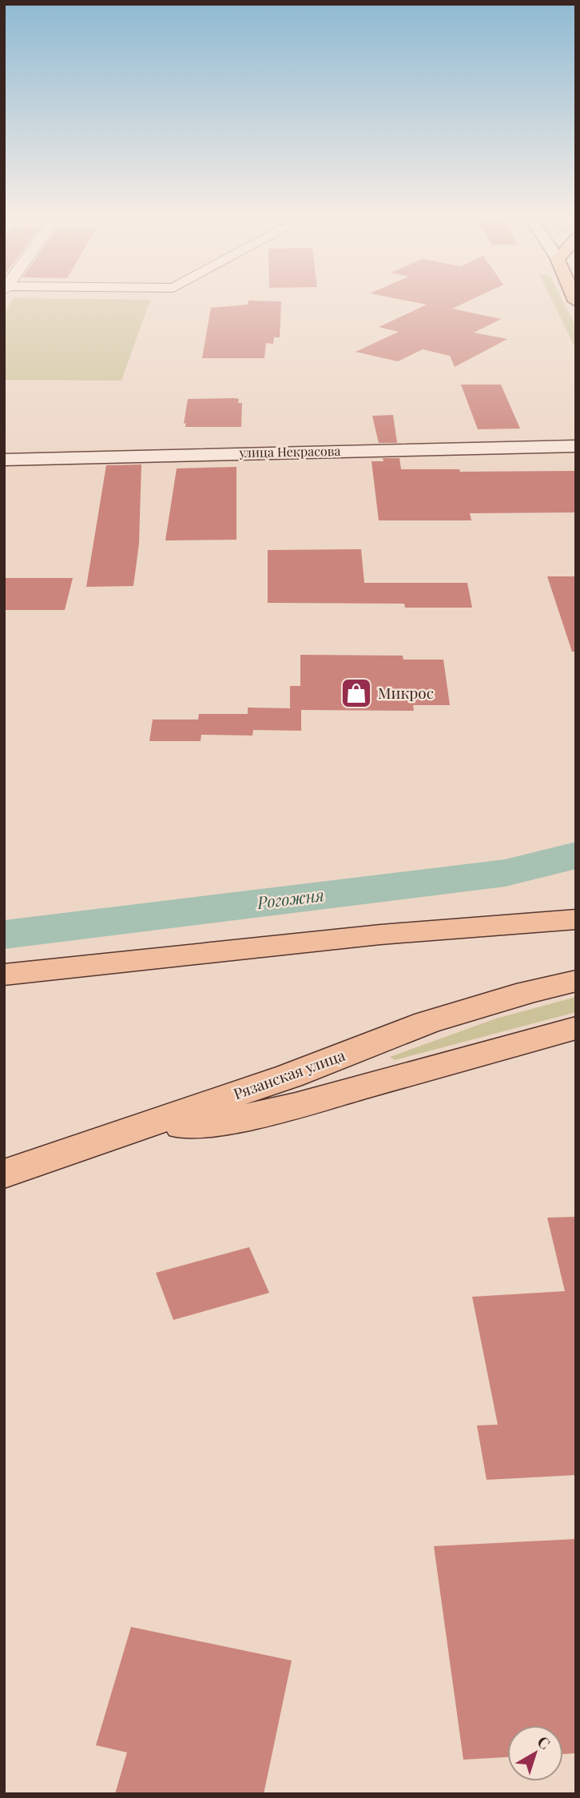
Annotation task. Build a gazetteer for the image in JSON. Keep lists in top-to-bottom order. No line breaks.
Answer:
{"streets":{"main road":["Рязанская улица"],"street":["улица Некрасова"]},"water":["Рогожня"],"places":{"shop":["Микрос"]},"north":"top right"}
